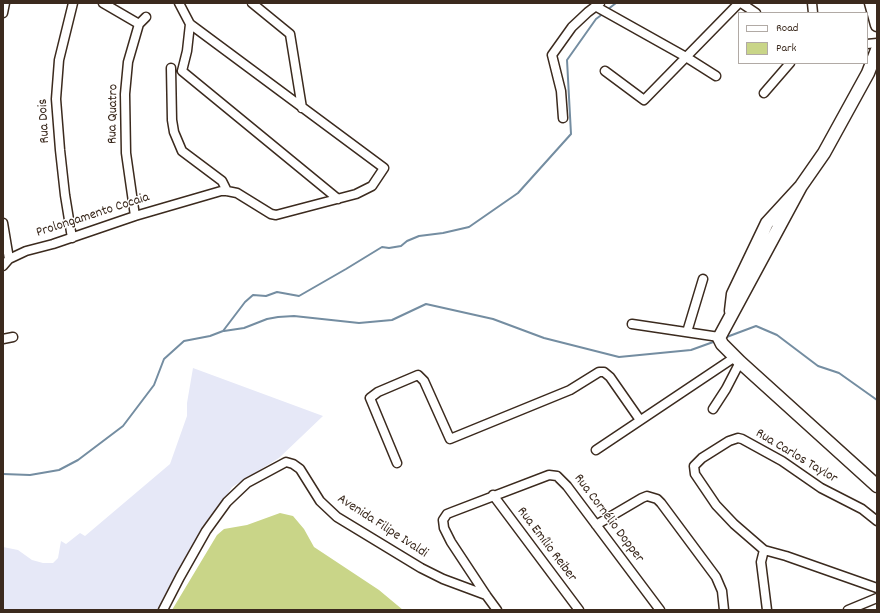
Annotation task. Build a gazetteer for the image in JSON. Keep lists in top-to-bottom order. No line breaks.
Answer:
{"streets":{"street":["Rua Quatro","Rua Dois","Prolongamento Cocaia","Rua Carlos Taylor","Rua Cornélio Dopper","Avenida Filipe Ivaldi","Rua Emílio Reiber"]},"crossings":[["Rua Quatro","Prolongamento Cocaia"],["Rua Dois","Prolongamento Cocaia"],["Rua Cornélio Dopper","Avenida Filipe Ivaldi"],["Rua Cornélio Dopper","Rua Emílio Reiber"]],"legend":["Road","Park"]}
